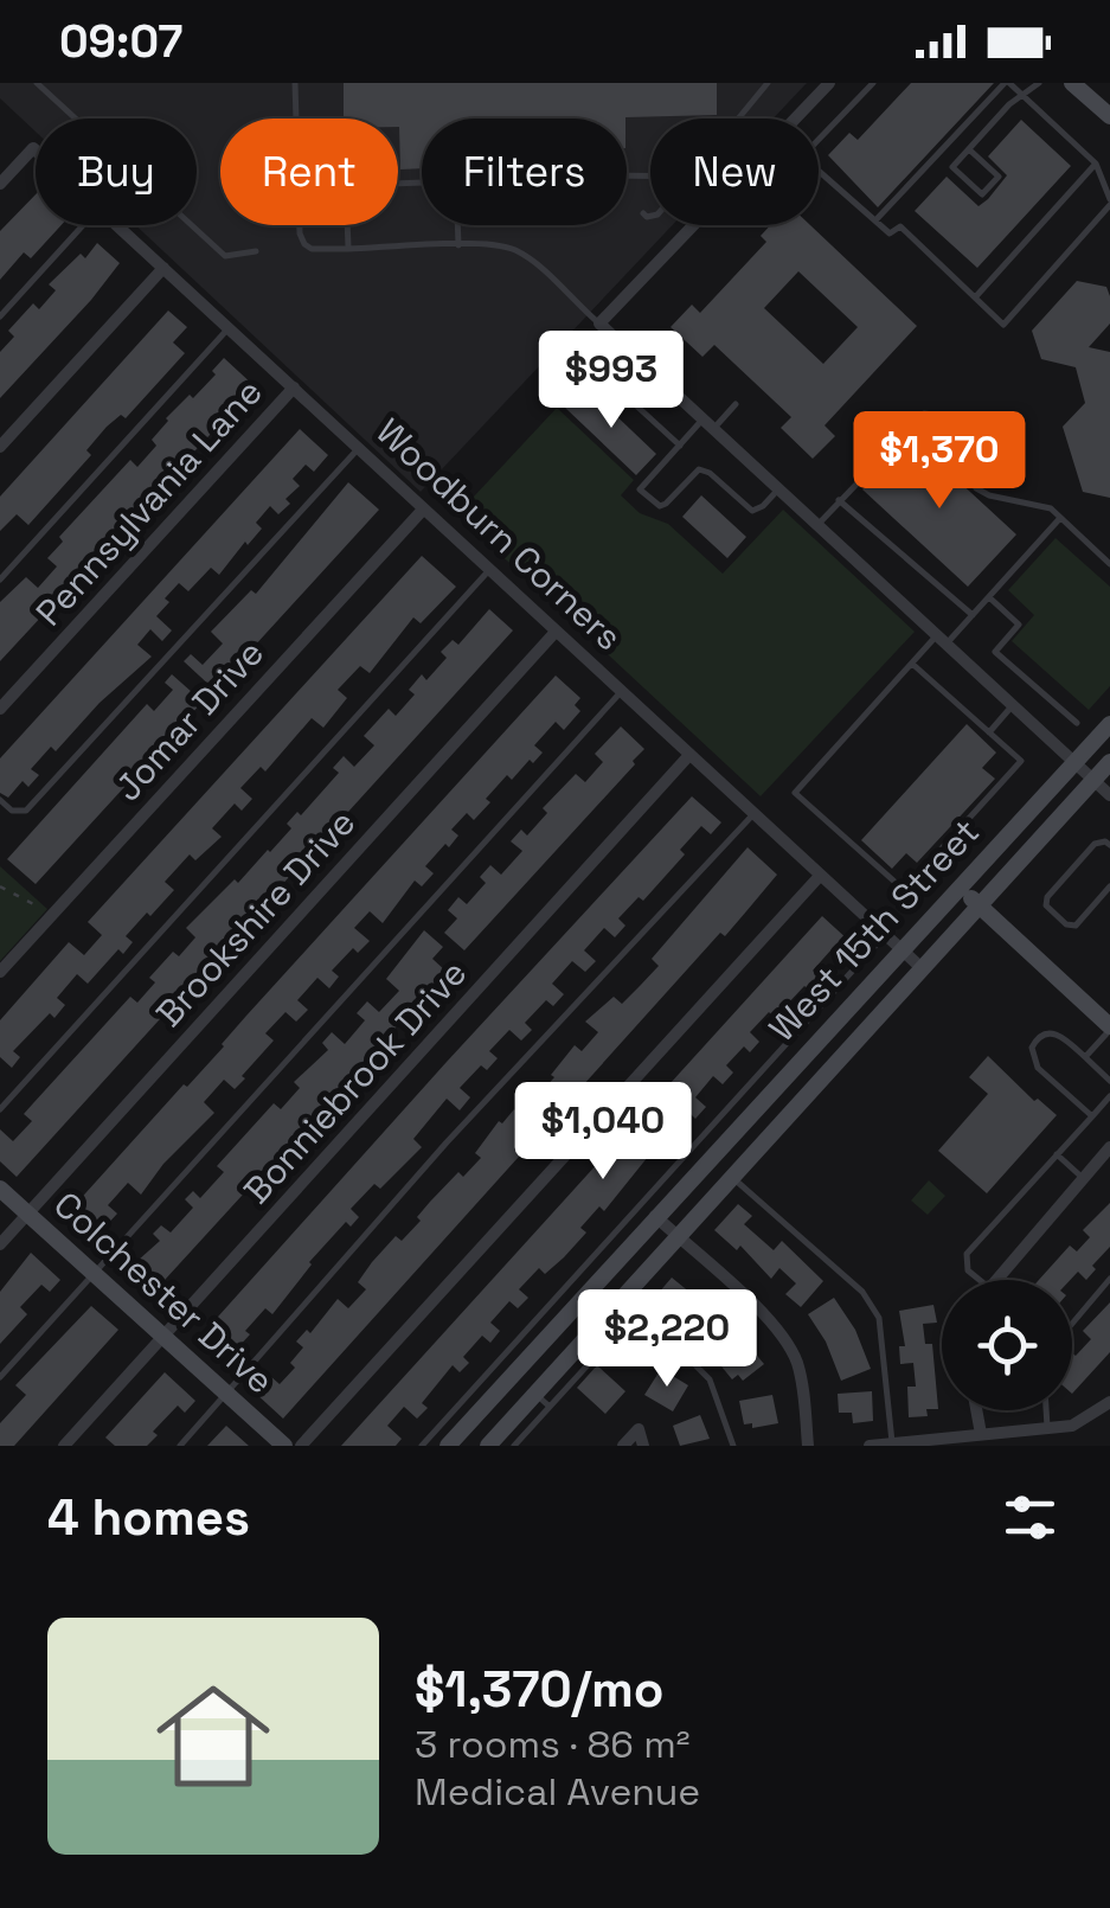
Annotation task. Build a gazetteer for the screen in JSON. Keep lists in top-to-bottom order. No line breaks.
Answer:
{"streets":{"main road":["West 15th Street","Colchester Drive"],"street":["Pennsylvania Lane","Woodburn Corners","Jomar Drive","Brookshire Drive","Bonniebrook Drive"]},"crossings":[["Pennsylvania Lane","Woodburn Corners"],["Woodburn Corners","Jomar Drive"],["Woodburn Corners","Brookshire Drive"],["Woodburn Corners","West 15th Street"],["Woodburn Corners","Bonniebrook Drive"],["Brookshire Drive","Colchester Drive"],["Bonniebrook Drive","Colchester Drive"]],"page":{"status":"09:07","chip":["Buy","Rent","Filters","New"],"price":["$993","$1,370","$1,040","$2,220"],"heading":"4 homes","list":[{"name":"$1,370/mo","note":"3 rooms · 86 m² · Medical Avenue"}]}}
